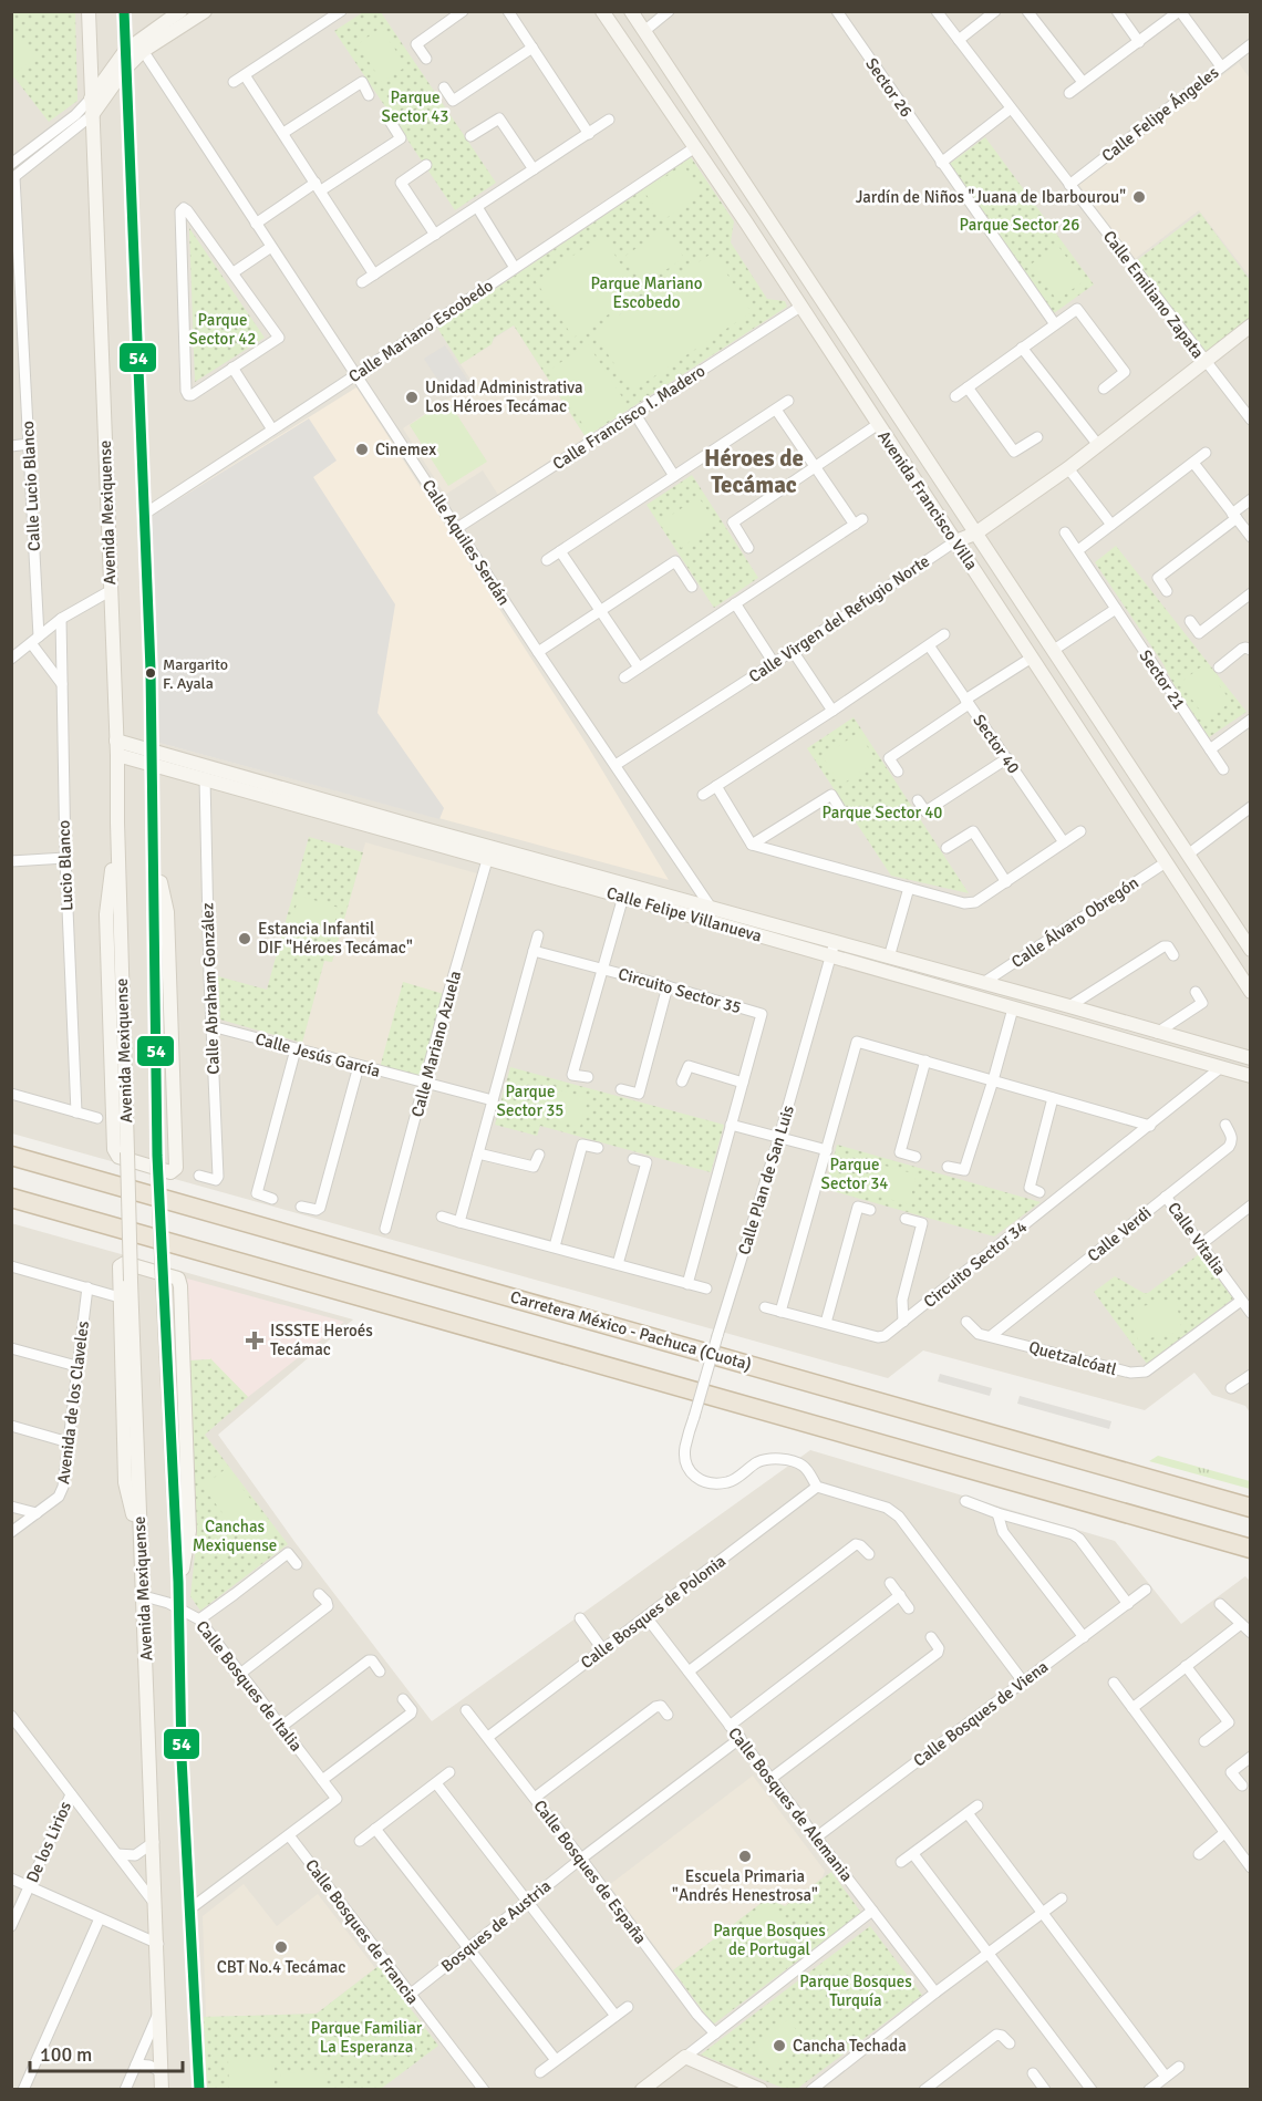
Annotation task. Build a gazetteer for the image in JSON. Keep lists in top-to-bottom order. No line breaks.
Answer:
{"streets":{"highway":["Carretera México - Pachuca (Cuota)"],"main road":["Avenida Francisco Villa","Avenida Mexiquense","Calle Virgen del Refugio Norte","Calle Felipe Villanueva"],"street":["Sector 26","Calle Felipe Ángeles","Calle Emiliano Zapata","Calle Mariano Escobedo","Calle Francisco I. Madero","Calle Lucio Blanco","Calle Aquiles Serdán","Sector 21","Sector 40","Lucio Blanco","Calle Álvaro Obregón","Calle Abraham González","Circuito Sector 35","Calle Mariano Azuela","Calle Jesús García","Calle Plan de San Luis","Calle Verdi","Calle Vitalia","Circuito Sector 34","Quetzalcóatl","Avenida de los Claveles","Calle Bosques de Polonia","Calle Bosques de Italia","Calle Bosques de Viena","Calle Bosques de Alemania","De los Lirios","Calle Bosques de España","Bosques de Austria","Calle Bosques de Francia"]},"crossings":[["Calle Felipe Ángeles","Calle Emiliano Zapata"],["Calle Emiliano Zapata","Calle Virgen del Refugio Norte"],["Calle Mariano Escobedo","Avenida Francisco Villa"],["Calle Mariano Escobedo","Avenida Mexiquense"],["Calle Mariano Escobedo","Calle Aquiles Serdán"],["Calle Francisco I. Madero","Avenida Francisco Villa"],["Calle Francisco I. Madero","Calle Aquiles Serdán"],["Avenida Francisco Villa","Calle Virgen del Refugio Norte"],["Avenida Francisco Villa","Calle Álvaro Obregón"],["Avenida Mexiquense","Calle Felipe Villanueva"],["Avenida Mexiquense","Calle Bosques de Italia"],["Calle Aquiles Serdán","Calle Virgen del Refugio Norte"],["Calle Aquiles Serdán","Calle Felipe Villanueva"],["Calle Felipe Villanueva","Calle Álvaro Obregón"],["Calle Felipe Villanueva","Calle Abraham González"],["Calle Felipe Villanueva","Circuito Sector 35"],["Calle Felipe Villanueva","Calle Mariano Azuela"],["Calle Felipe Villanueva","Calle Plan de San Luis"],["Calle Felipe Villanueva","Circuito Sector 34"],["Calle Abraham González","Calle Jesús García"],["Calle Mariano Azuela","Calle Jesús García"],["Calle Plan de San Luis","Calle Bosques de Polonia"],["Calle Verdi","Calle Vitalia"],["Calle Verdi","Quetzalcóatl"],["Calle Vitalia","Quetzalcóatl"],["Calle Bosques de Polonia","Calle Bosques de Alemania"],["Calle Bosques de Polonia","Calle Bosques de España"],["Calle Bosques de Italia","Calle Bosques de Francia"],["Calle Bosques de Viena","Calle Bosques de Alemania"],["Calle Bosques de Alemania","Bosques de Austria"],["Calle Bosques de España","Bosques de Austria"],["Bosques de Austria","Calle Bosques de Francia"]],"districts":["Héroes de Tecámac"],"parks":["Parque Sector 43","Parque Sector 26","Parque Mariano Escobedo","Parque Sector 42","Parque Sector 40","Parque Sector 35","Parque Sector 34","Canchas Mexiquense","Parque Bosques de Portugal","Parque Bosques Turquía","Parque Familiar La Esperanza"],"places":{"other":["Jardín de Niños \"Juana de Ibarbourou\"","Unidad Administrativa Los Héroes Tecámac","Cinemex","Margarito F. Ayala","Estancia Infantil DIF \"Héroes Tecámac\"","Escuela Primaria \"Andrés Henestrosa\"","CBT No.4 Tecámac","Cancha Techada"],"health":["ISSSTE Heroés Tecámac"]},"lines":["transit line 54"],"scale_bar":"100 m"}
